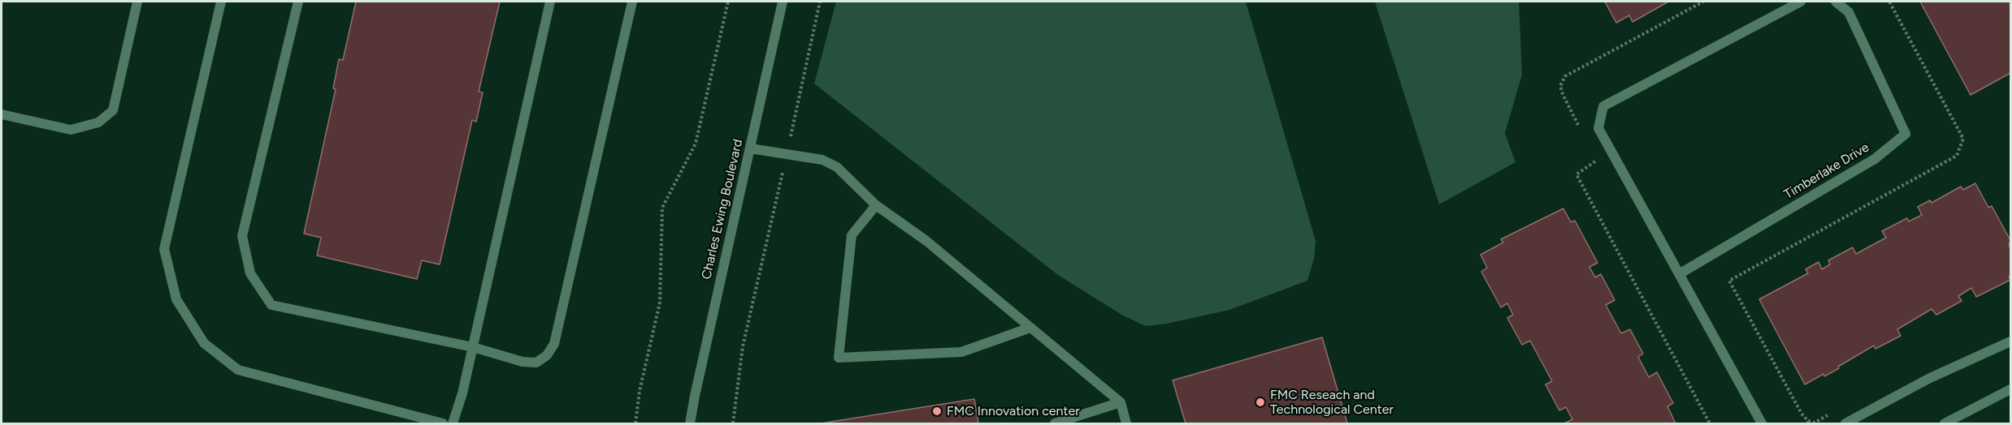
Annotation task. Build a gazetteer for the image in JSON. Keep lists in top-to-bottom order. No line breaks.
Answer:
{"streets":{"street":["Timberlake Drive","Charles Ewing Boulevard"]},"places":["FMC Reseach and Technological Center","FMC Innovation center"]}
